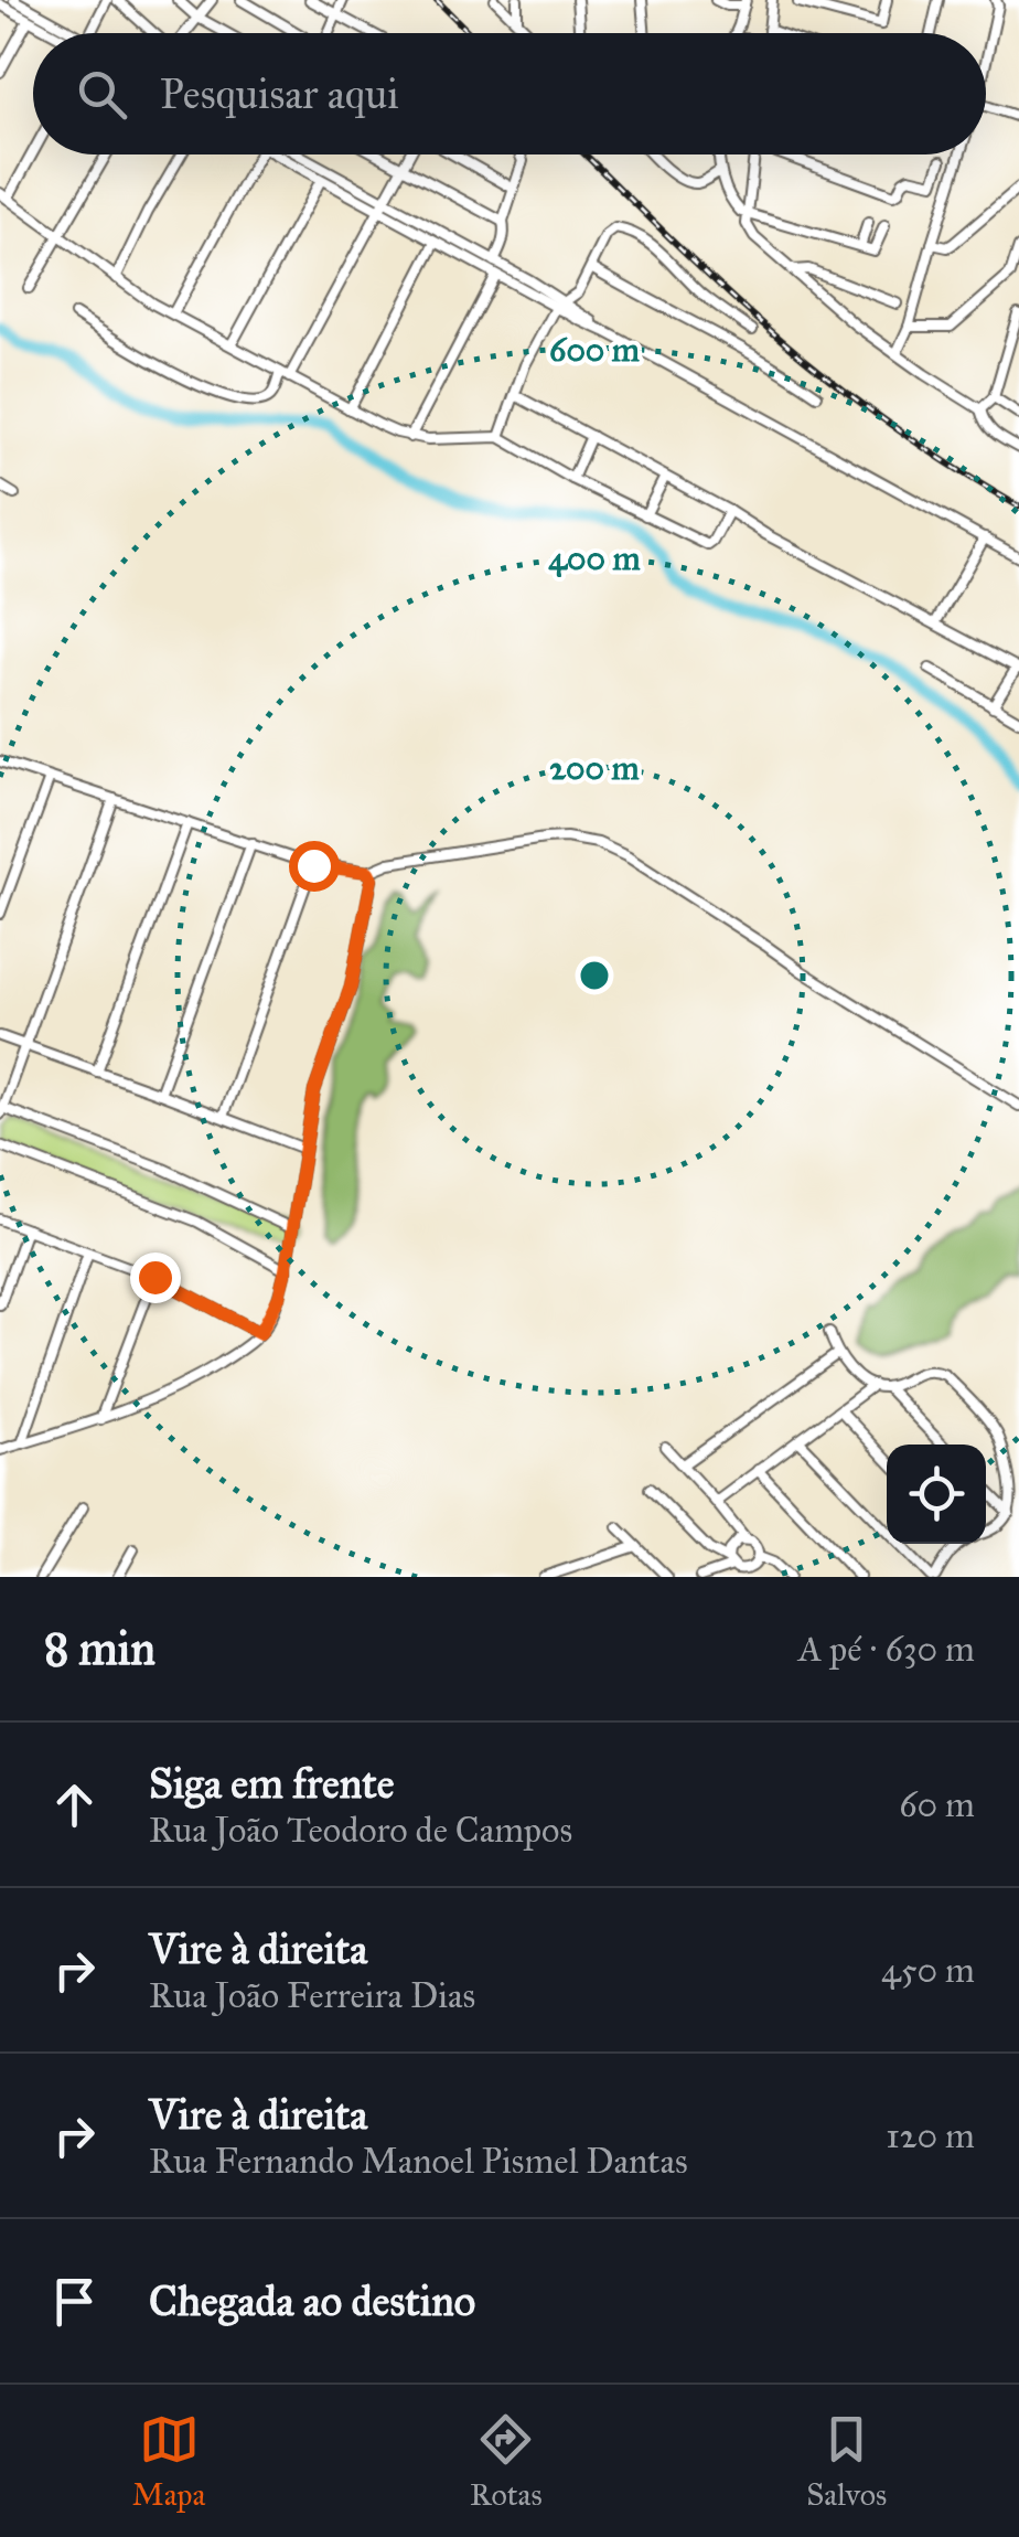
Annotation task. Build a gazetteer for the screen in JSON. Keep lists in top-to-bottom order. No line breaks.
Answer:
{"page":{"search":"Pesquisar aqui","heading":["8 min","A pé · 630 m"],"list":[["Siga em frente","Rua João Teodoro de Campos","60 m"],["Vire à direita","Rua João Ferreira Dias","450 m"],["Vire à direita","Rua Fernando Manoel Pismel Dantas","120 m"],"Chegada ao destino"],"nav":["Mapa","Rotas","Salvos"]},"rings":["600 m","400 m","200 m"]}
